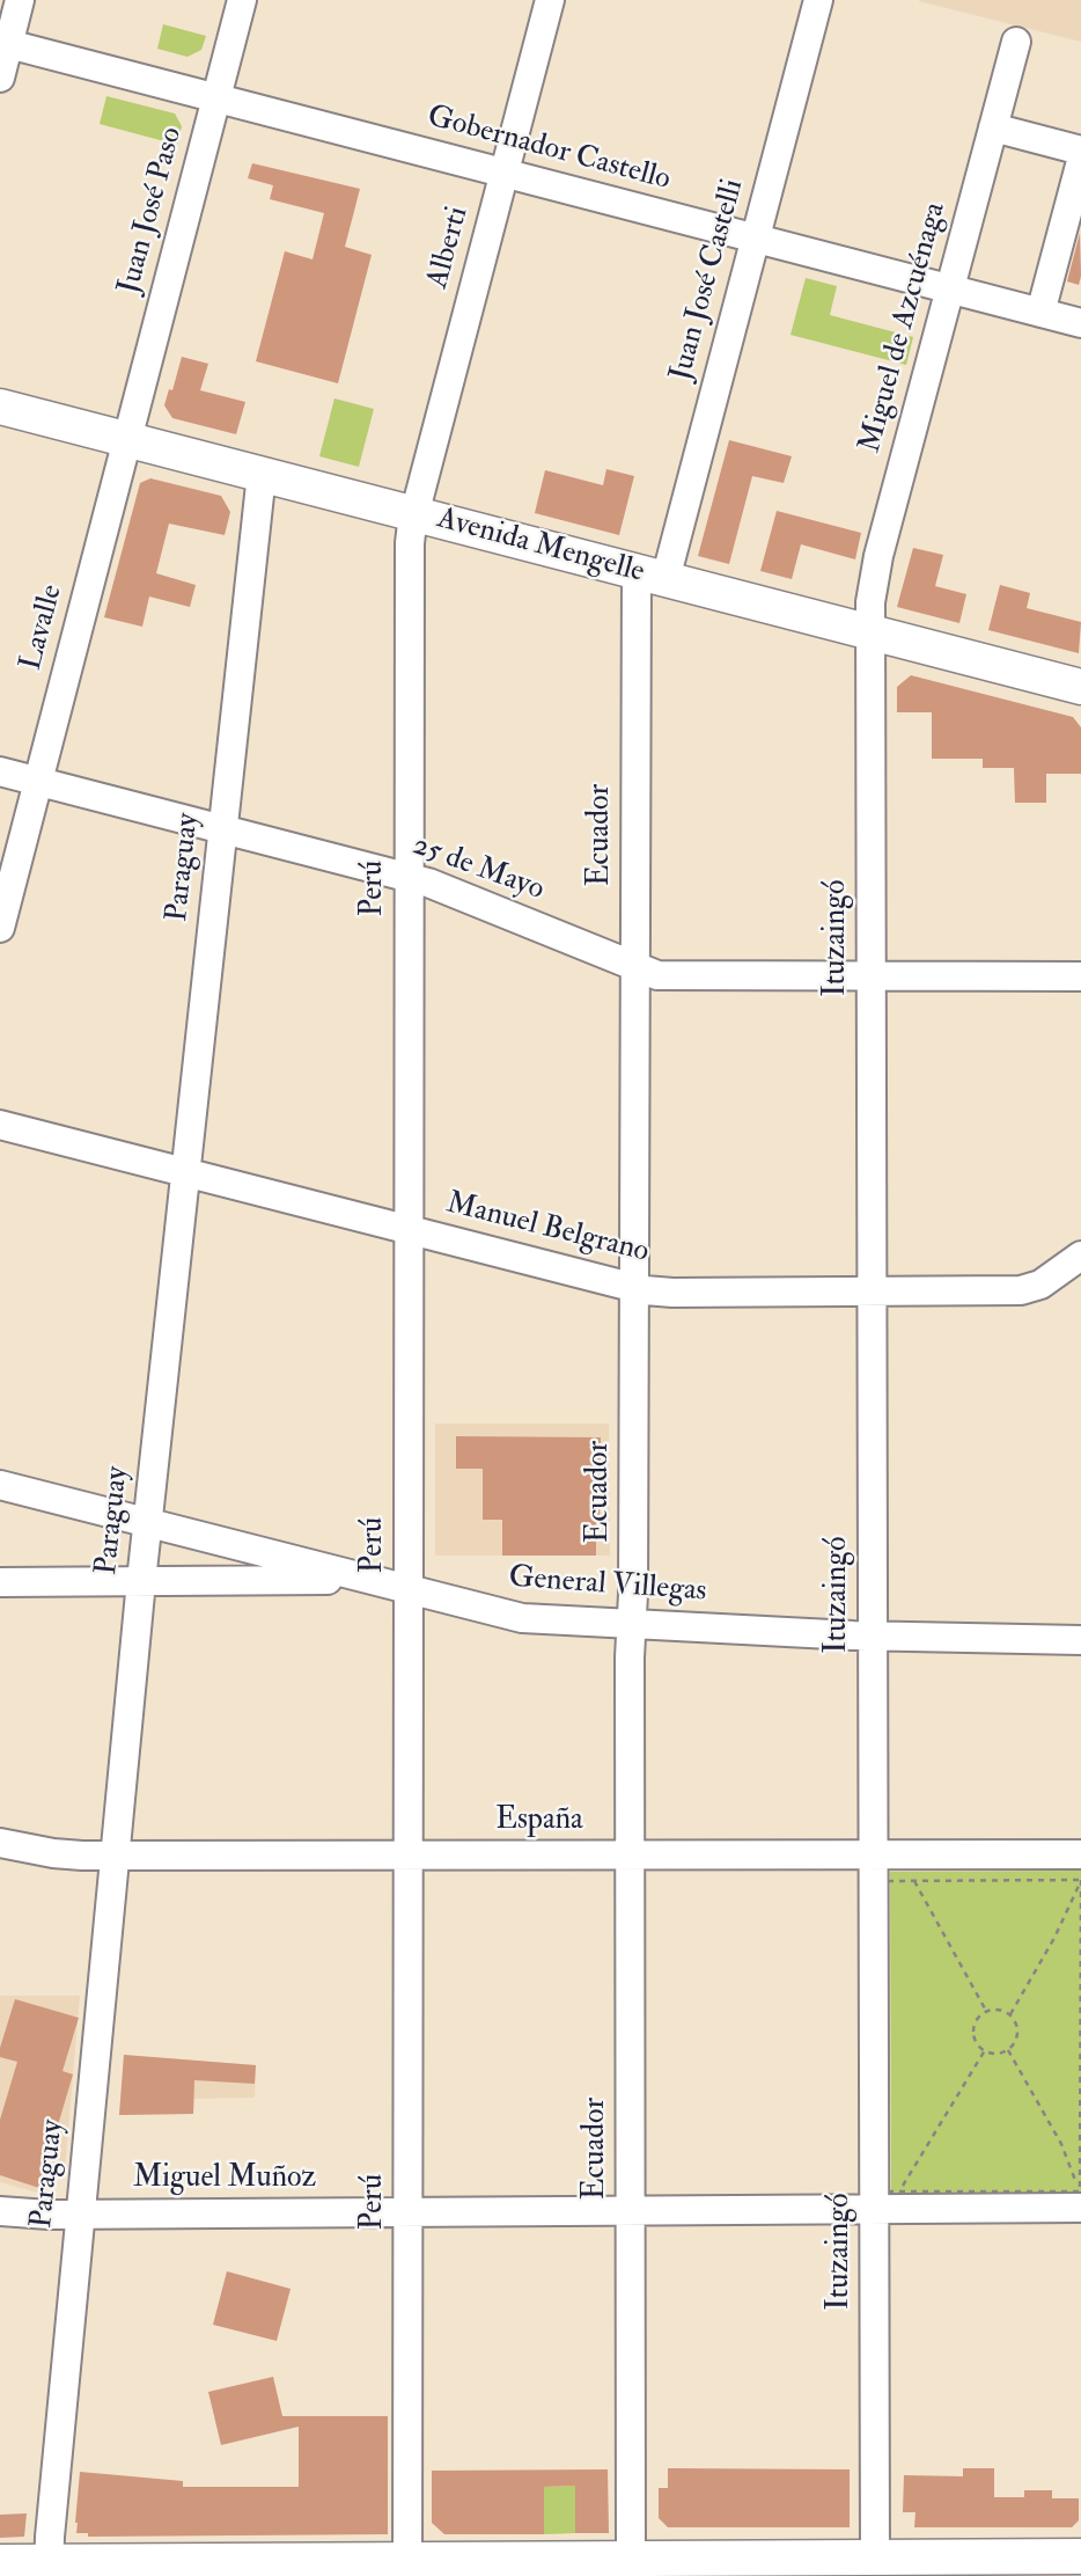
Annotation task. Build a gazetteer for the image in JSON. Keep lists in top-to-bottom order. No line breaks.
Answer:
{"streets":{"main road":["Avenida Mengelle"],"street":["Gobernador Castello","Juan José Paso","Alberti","Juan José Castelli","Miguel de Azcuénaga","Lavalle","Ecuador","Paraguay","25 de Mayo","Perú","Ituzaingó","Manuel Belgrano","General Villegas","España","Miguel Muñoz"]},"crossings":[["Gobernador Castello","Juan José Paso"],["Gobernador Castello","Alberti"],["Gobernador Castello","Juan José Castelli"],["Gobernador Castello","Miguel de Azcuénaga"],["Juan José Paso","Avenida Mengelle"],["Juan José Paso","Lavalle"],["Alberti","Avenida Mengelle"],["Alberti","Perú"],["Juan José Castelli","Avenida Mengelle"],["Juan José Castelli","Ecuador"],["Miguel de Azcuénaga","Avenida Mengelle"],["Miguel de Azcuénaga","Ituzaingó"],["Avenida Mengelle","Lavalle"],["Avenida Mengelle","Ecuador"],["Avenida Mengelle","Paraguay"],["Avenida Mengelle","Perú"],["Avenida Mengelle","Ituzaingó"],["Lavalle","25 de Mayo"],["Ecuador","25 de Mayo"],["Ecuador","Manuel Belgrano"],["Ecuador","General Villegas"],["Ecuador","España"],["Ecuador","Miguel Muñoz"],["Paraguay","25 de Mayo"],["Paraguay","Manuel Belgrano"],["Paraguay","General Villegas"],["Paraguay","España"],["Paraguay","Miguel Muñoz"],["25 de Mayo","Perú"],["25 de Mayo","Ituzaingó"],["Perú","Manuel Belgrano"],["Perú","General Villegas"],["Perú","España"],["Perú","Miguel Muñoz"],["Ituzaingó","Manuel Belgrano"],["Ituzaingó","General Villegas"],["Ituzaingó","España"],["Ituzaingó","Miguel Muñoz"]]}
